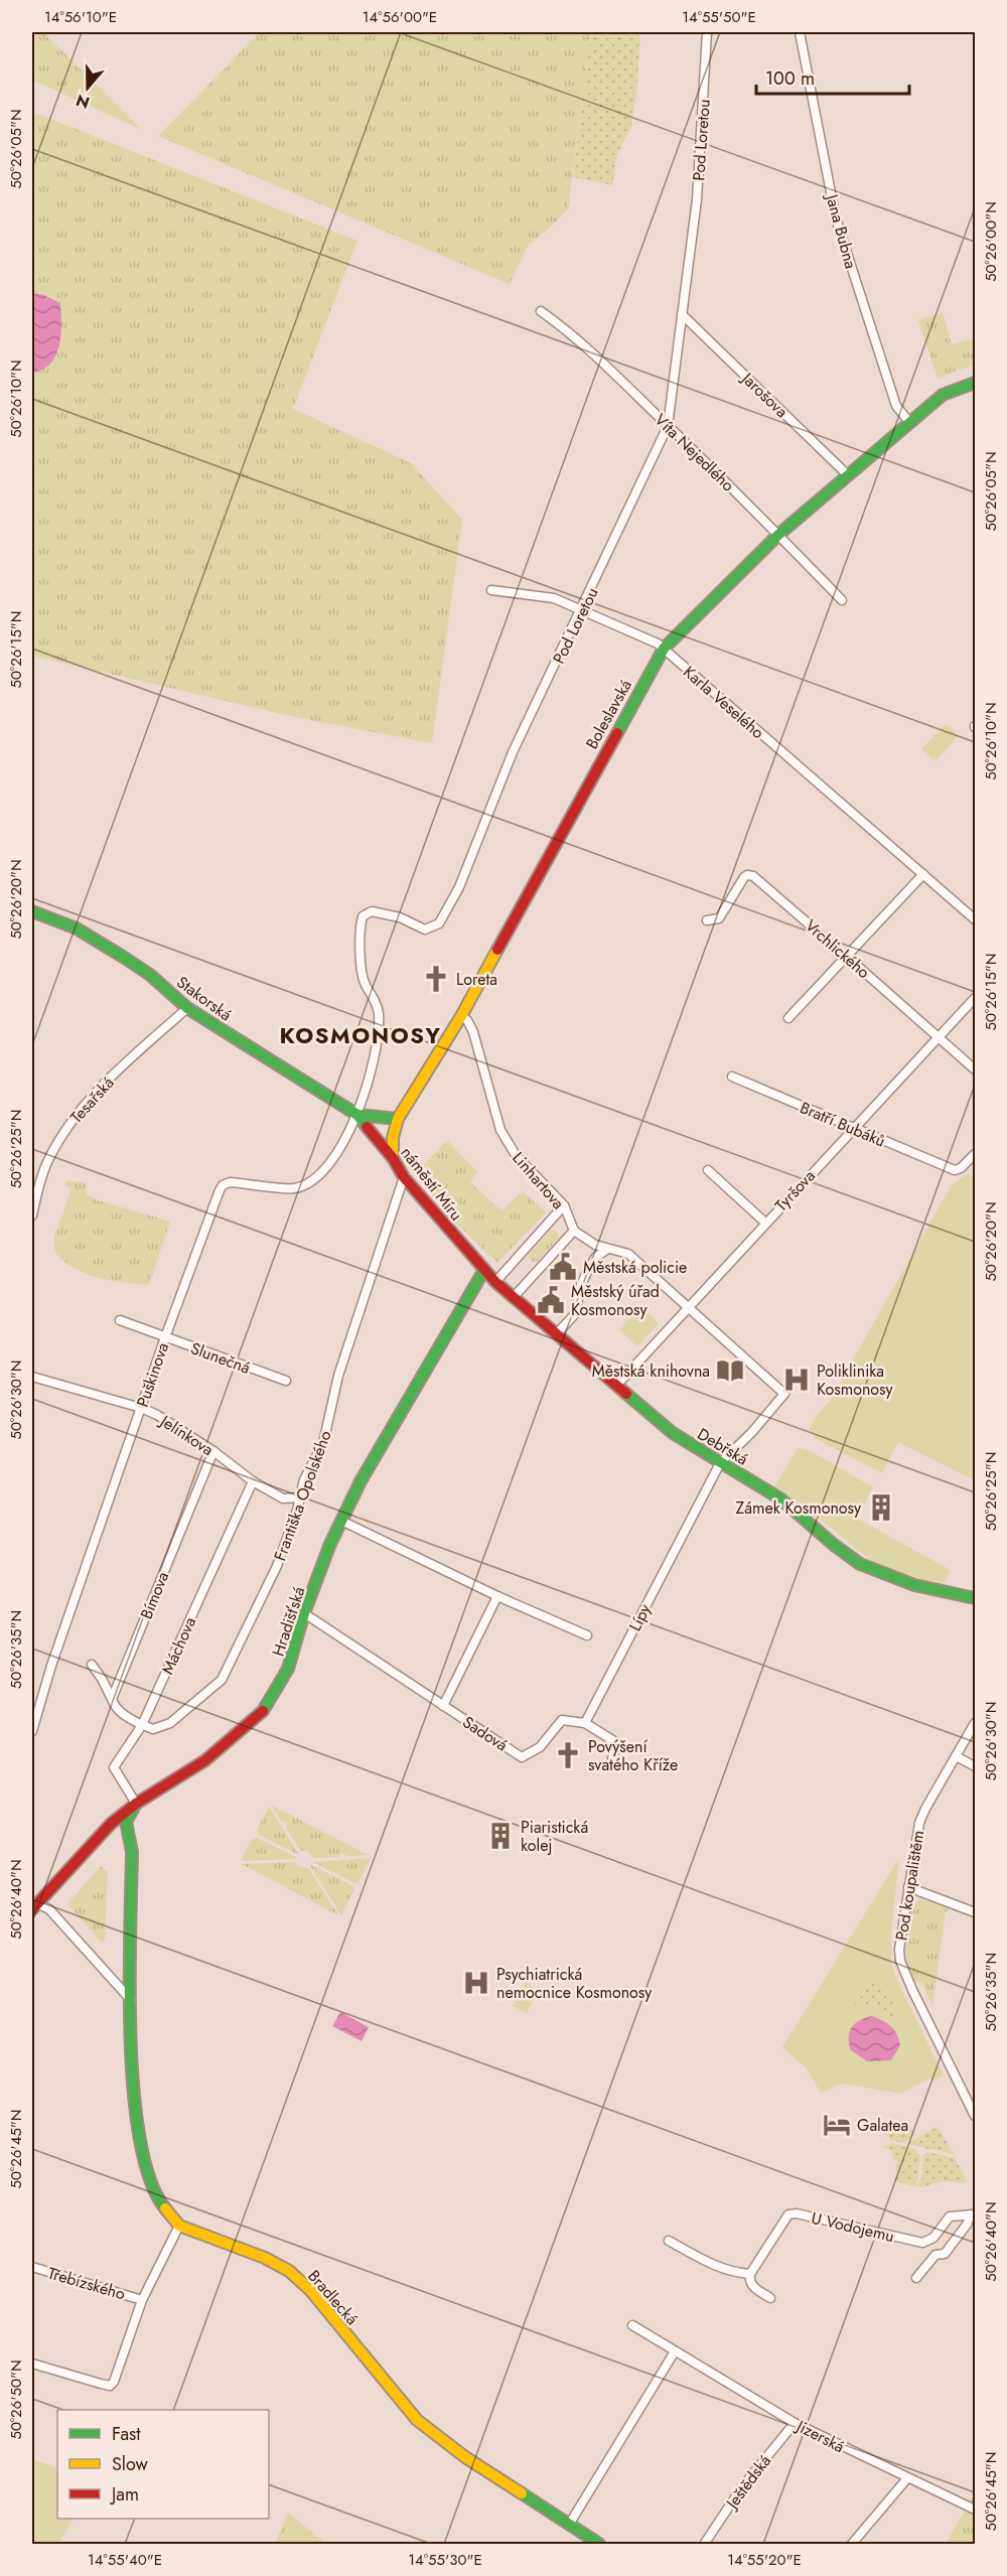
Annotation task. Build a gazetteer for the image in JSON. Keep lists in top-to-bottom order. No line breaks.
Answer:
{"streets":{"street":["Pod Loretou","Jana Bubna","Jarošova","Víta Nejedlého","Karla Veselého","Boleslavská","Vrchlického","Stakorská","Tesařská","Bratří Bubáků","Linhartova","náměstí Míru","Tyršova","Slunečná","Puškinova","Jelínkova","Debřská","Františka Opolského","Bímova","Lípy","Hradišťská","Máchova","Sadová","Pod koupalištěm","U Vodojemu","Třebízského","Bradlecká","Jizerská","Ještědská"]},"crossings":[["Pod Loretou","Jarošova"],["Pod Loretou","Víta Nejedlého"],["Pod Loretou","Karla Veselého"],["Pod Loretou","Stakorská"],["Pod Loretou","náměstí Míru"],["Pod Loretou","Puškinova"],["Jana Bubna","Boleslavská"],["Jarošova","Boleslavská"],["Víta Nejedlého","Boleslavská"],["Karla Veselého","Boleslavská"],["Boleslavská","Linhartova"],["Boleslavská","náměstí Míru"],["Vrchlického","Tyršova"],["Stakorská","Tesařská"],["Stakorská","náměstí Míru"],["Stakorská","Puškinova"],["Bratří Bubáků","Tyršova"],["náměstí Míru","Puškinova"],["náměstí Míru","Debřská"],["náměstí Míru","Františka Opolského"],["náměstí Míru","Hradišťská"],["Tyršova","Debřská"],["Tyršova","Lípy"],["Slunečná","Puškinova"],["Puškinova","Jelínkova"],["Jelínkova","Františka Opolského"],["Jelínkova","Bímova"],["Jelínkova","Máchova"],["Debřská","Lípy"],["Debřská","Hradišťská"],["Františka Opolského","Máchova"],["Lípy","Sadová"],["Hradišťská","Máchova"],["Hradišťská","Sadová"],["Hradišťská","Bradlecká"],["Máchova","Bradlecká"],["Jizerská","Ještědská"]],"districts":["KOSMONOSY"],"places":{"church":["Loreta","Povýšení svatého Kříže"],"public building":["Městská policie","Městský úřad Kosmonosy"],"library":["Městská knihovna"],"hospital":["Poliklinika Kosmonosy","Psychiatrická nemocnice Kosmonosy"],"building":["Zámek Kosmonosy","Piaristická kolej"],"hotel":["Galatea"]},"legend":["Fast","Slow","Jam"],"scale_bar":"100 m","north":"bottom","coordinates":["14°56'10\"E","14°56'00\"E","14°55'50\"E","50°26'05\"N","50°26'00\"N","50°26'10\"N","50°26'15\"N","50°26'20\"N","50°26'25\"N","50°26'30\"N","50°26'35\"N","50°26'40\"N","50°26'45\"N","50°26'50\"N","14°55'40\"E","14°55'30\"E","14°55'20\"E"]}
